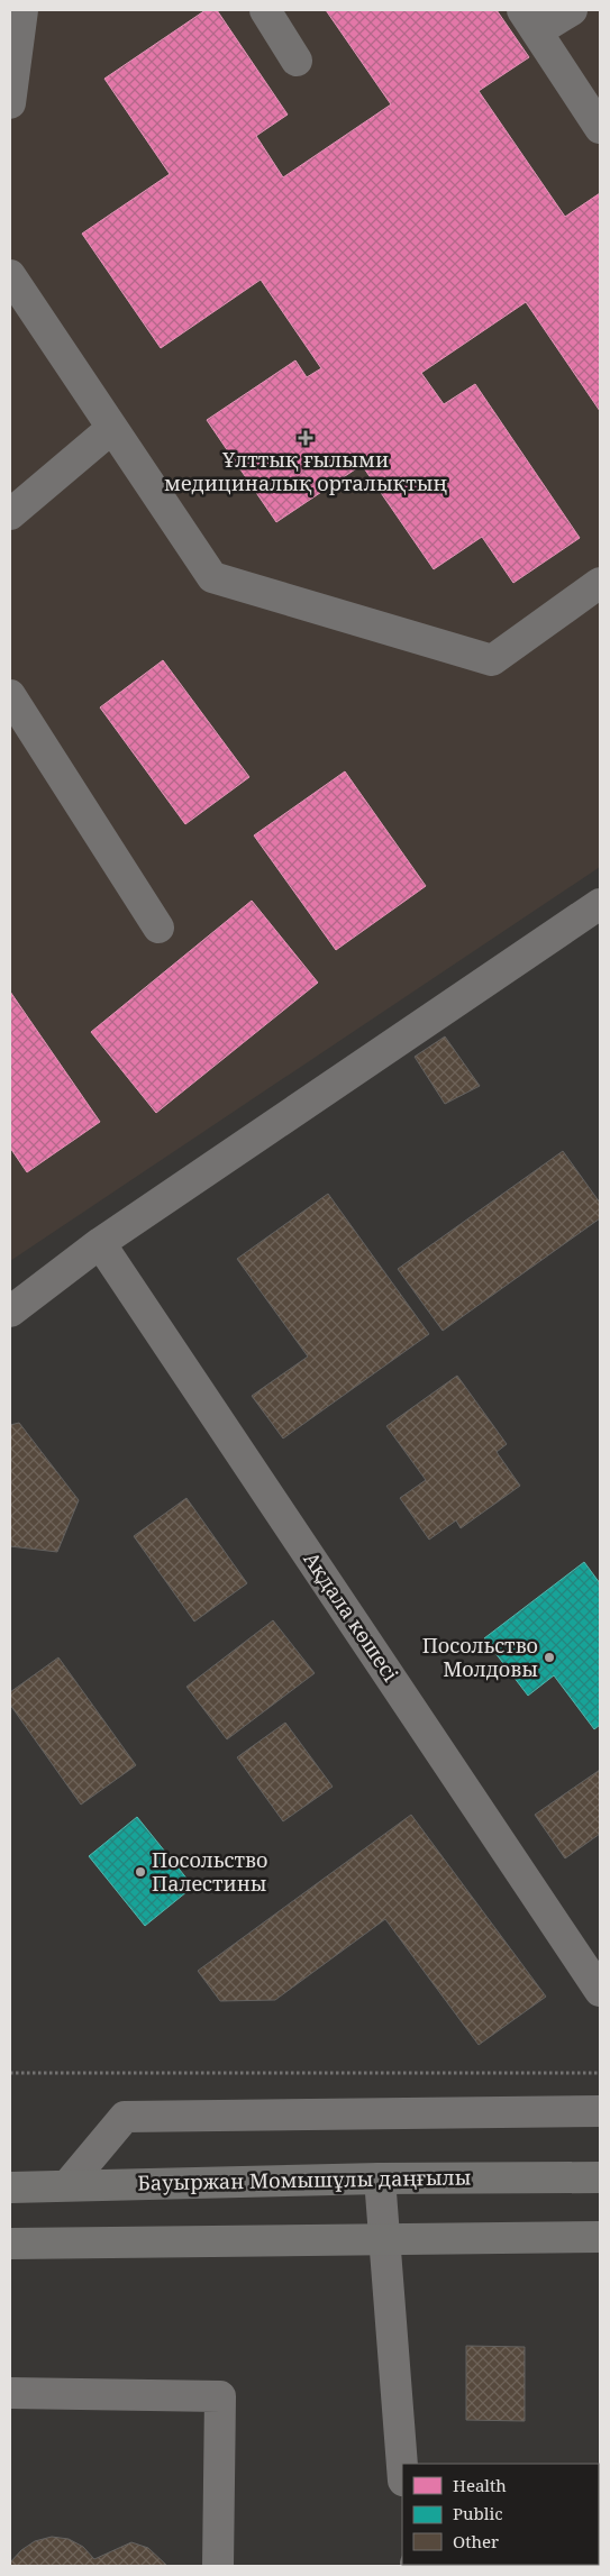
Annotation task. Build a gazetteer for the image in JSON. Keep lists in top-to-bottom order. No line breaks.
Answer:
{"streets":{"main road":["Бауыржан Момышұлы даңғылы"],"street":["Ақдала көшесі"]},"places":{"health":["Ұлттық ғылыми медициналық орталықтың"],"other":["Посольство Молдовы","Посольство Палестины"]},"legend":["Health","Public","Other"]}
